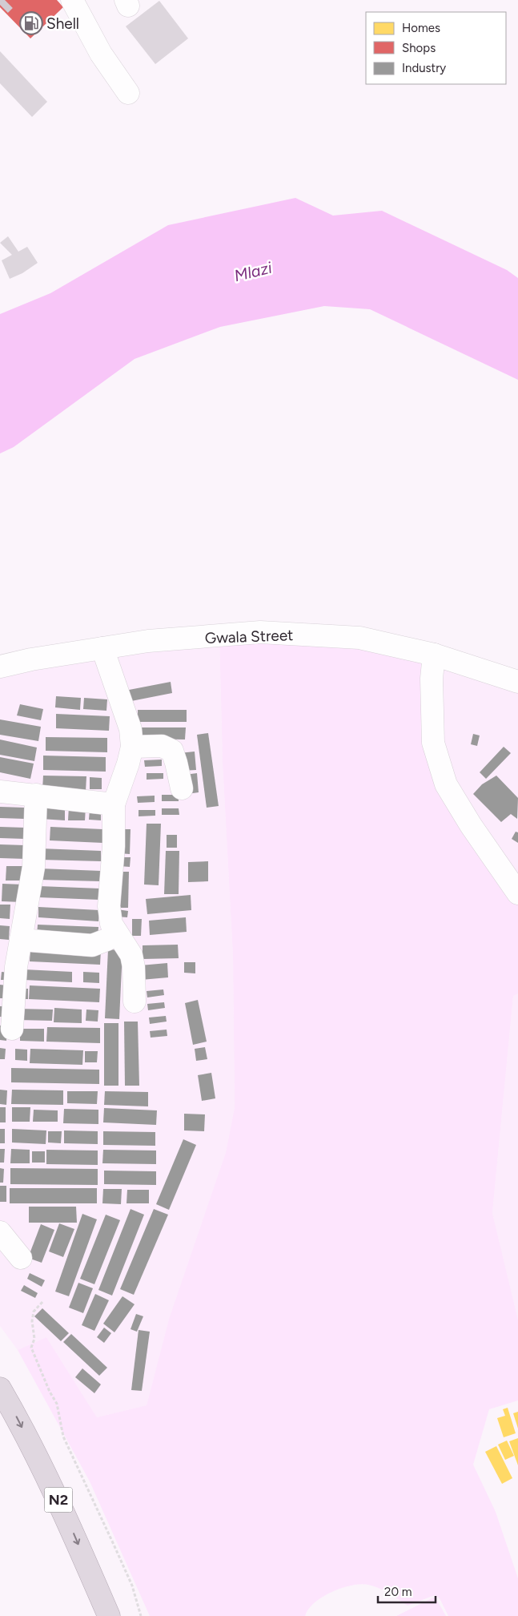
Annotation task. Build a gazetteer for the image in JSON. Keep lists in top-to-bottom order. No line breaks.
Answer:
{"streets":{"highway":["N2"],"street":["Gwala Street"]},"water":["Mlazi"],"places":{"fuel station":["Shell"]},"legend":["Homes","Shops","Industry"],"scale_bar":"20 m"}
